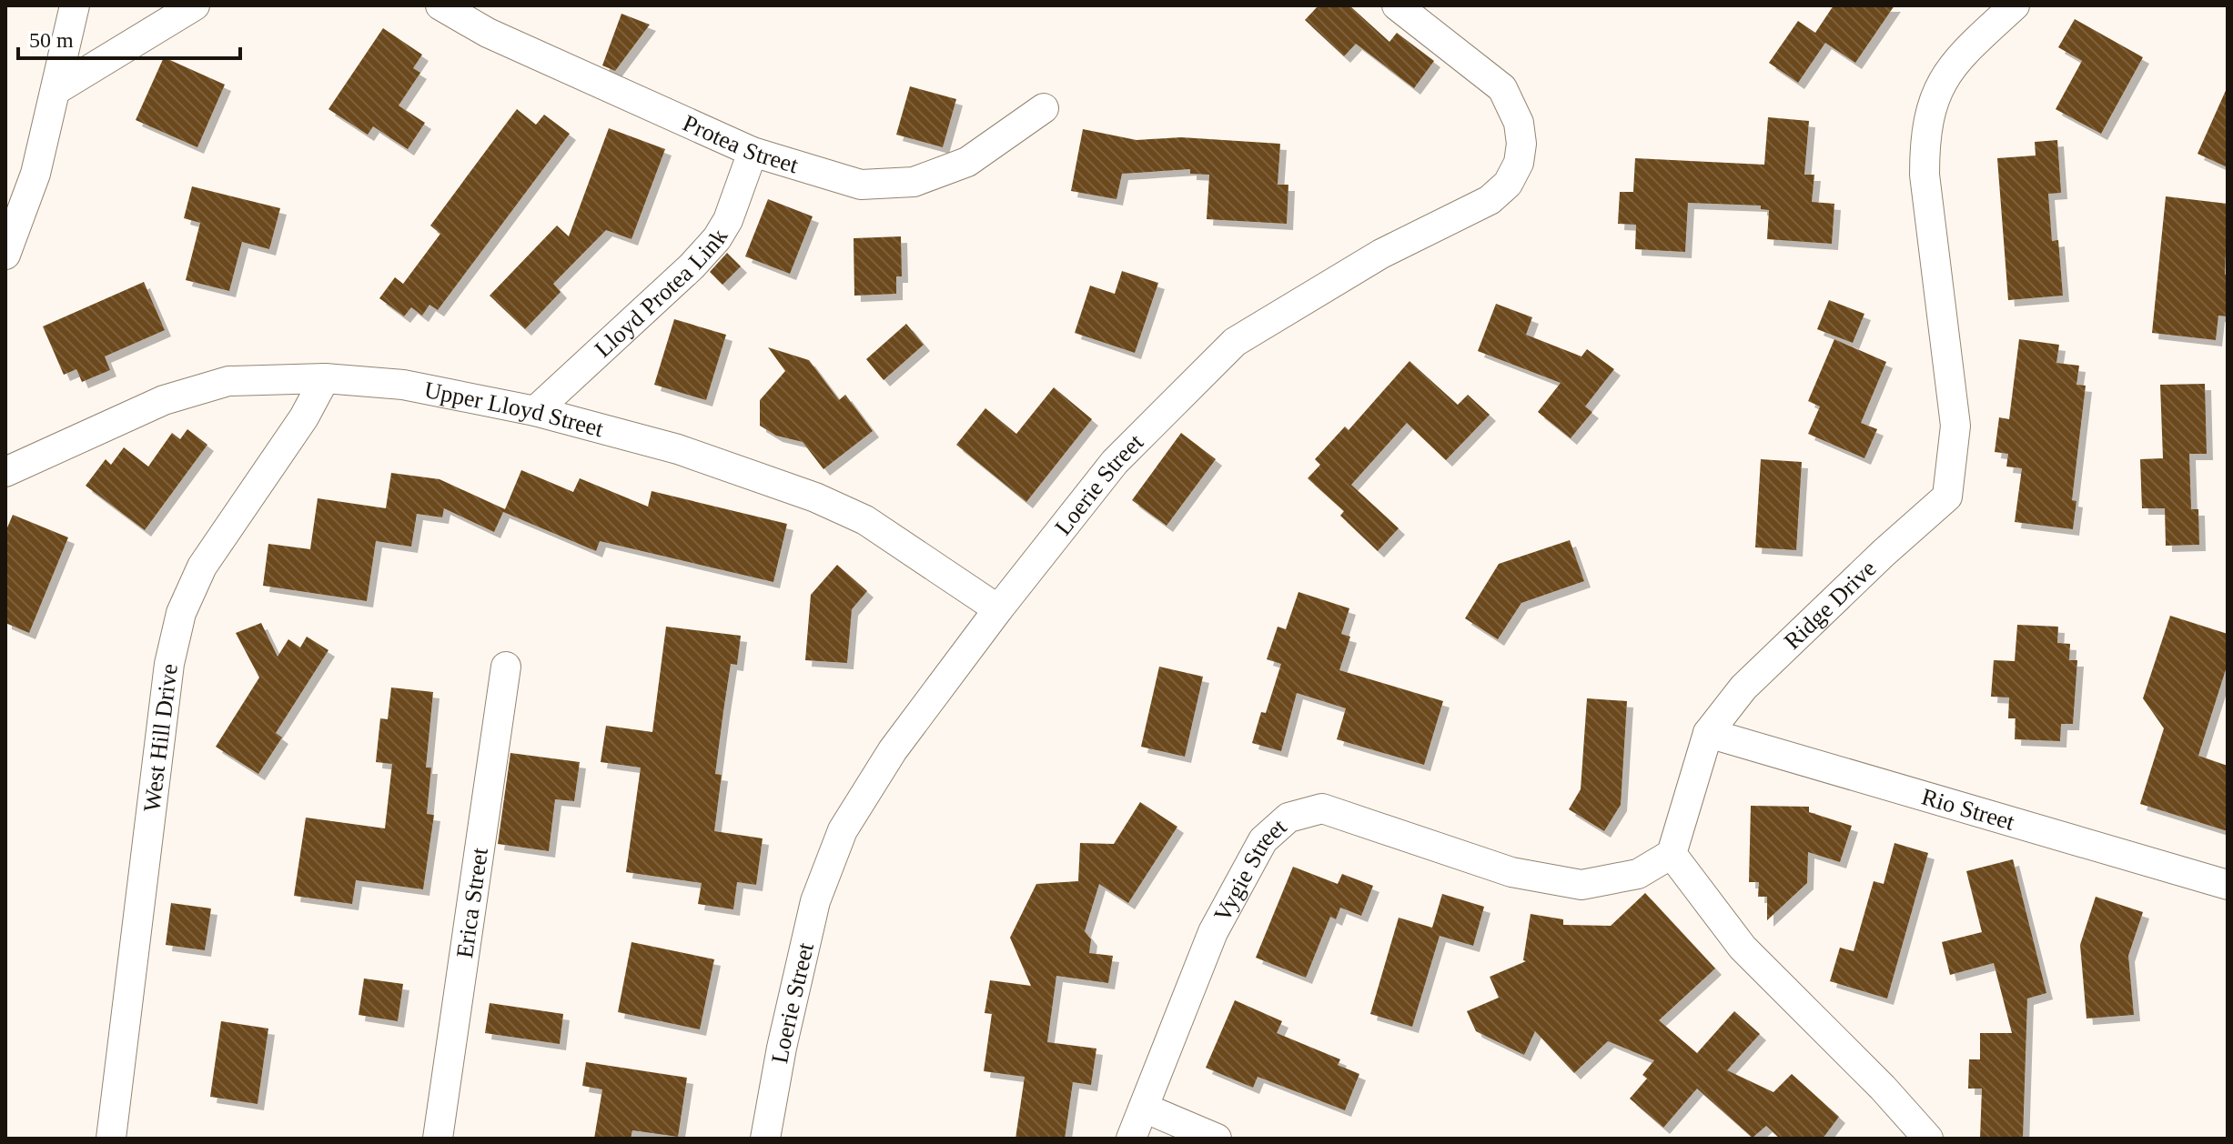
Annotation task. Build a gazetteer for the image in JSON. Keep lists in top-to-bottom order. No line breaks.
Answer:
{"streets":{"street":["Protea Street","Lloyd Protea Link","Upper Lloyd Street","Loerie Street","Ridge Drive","West Hill Drive","Rio Street","Vygie Street","Erica Street"]},"crossings":[["Protea Street","Lloyd Protea Link"],["Lloyd Protea Link","Upper Lloyd Street"],["Upper Lloyd Street","Loerie Street"],["Upper Lloyd Street","West Hill Drive"],["Ridge Drive","Rio Street"],["Ridge Drive","Vygie Street"]],"scale_bar":"50 m"}
